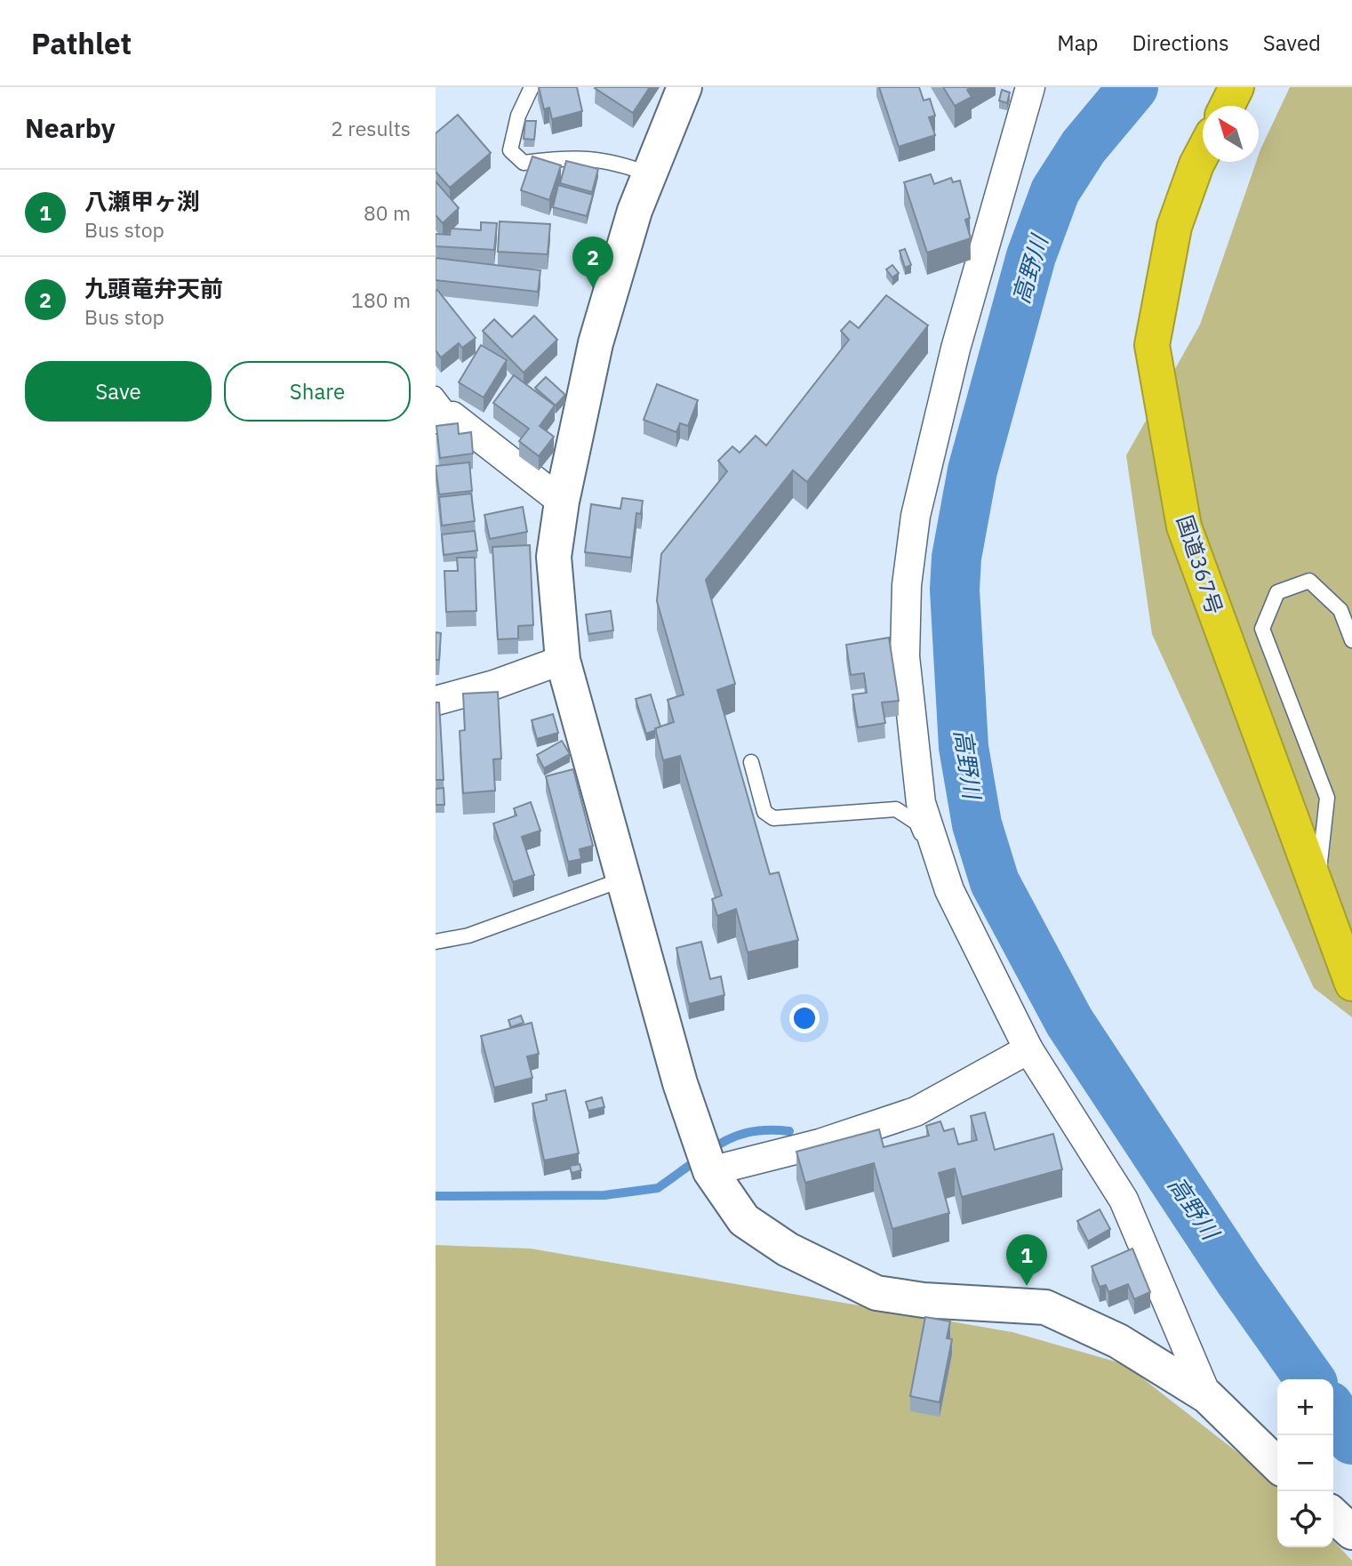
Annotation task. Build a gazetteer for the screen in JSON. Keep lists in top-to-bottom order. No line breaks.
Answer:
{"streets":{"highway":["国道367号"]},"water":["高野川"],"north":"top left","page":{"header":"Pathlet","nav":["Map","Directions","Saved"],"heading":["Nearby","2 results"],"list":[{"mark":"1","name":"八瀬甲ヶ渕","note":"Bus stop","value":"80 m"},{"mark":"2","name":"九頭竜弁天前","note":"Bus stop","value":"180 m"}],"pins":["2","1"],"buttons":["Save","Share"],"map_buttons":["+","−"]}}
